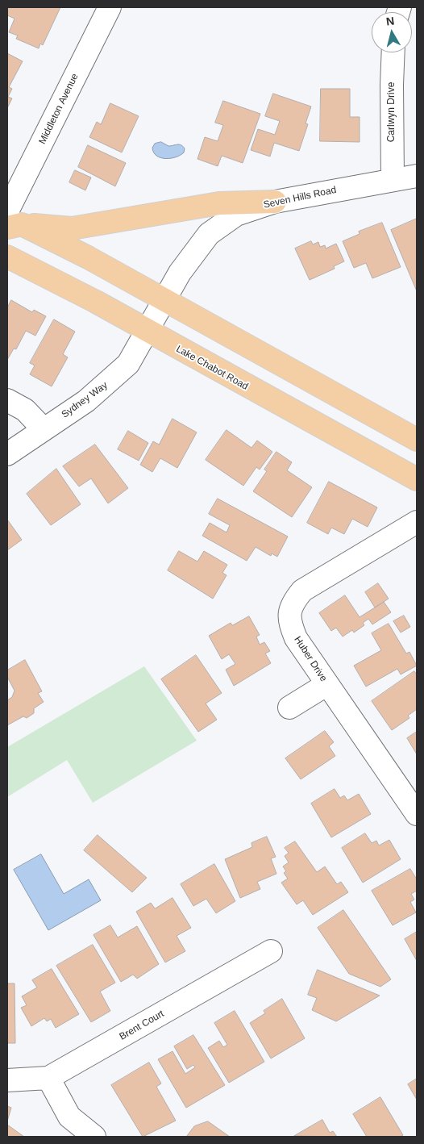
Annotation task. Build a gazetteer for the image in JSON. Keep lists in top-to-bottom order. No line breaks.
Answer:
{"streets":{"main road":["Lake Chabot Road"],"street":["Middleton Avenue","Carlwyn Drive","Seven Hills Road","Sydney Way","Huber Drive","Brent Court"]},"crossings":[["Carlwyn Drive","Seven Hills Road"],["Seven Hills Road","Lake Chabot Road"],["Seven Hills Road","Sydney Way"],["Lake Chabot Road","Sydney Way"]],"north":"top"}
